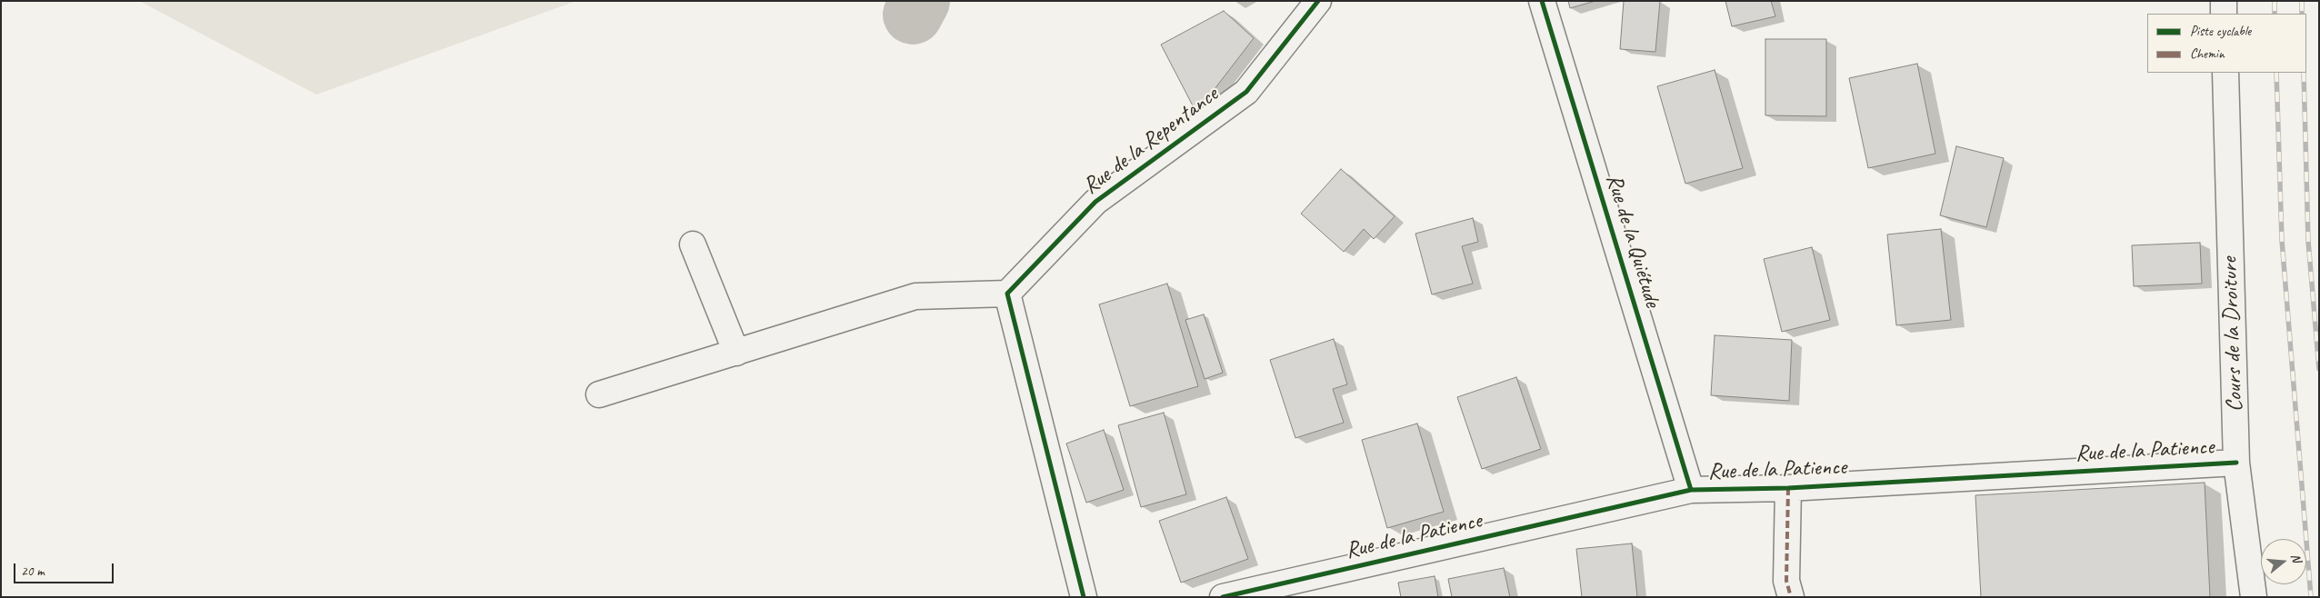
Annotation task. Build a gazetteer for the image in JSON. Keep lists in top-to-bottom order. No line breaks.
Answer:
{"streets":{"street":["Rue de la Repentance","Rue de la Quiétude","Cours de la Droiture","Rue de la Patience"]},"crossings":[["Rue de la Quiétude","Rue de la Patience"],["Cours de la Droiture","Rue de la Patience"]],"legend":["Piste cyclable","Chemin"],"scale_bar":"20 m","north":"right"}
